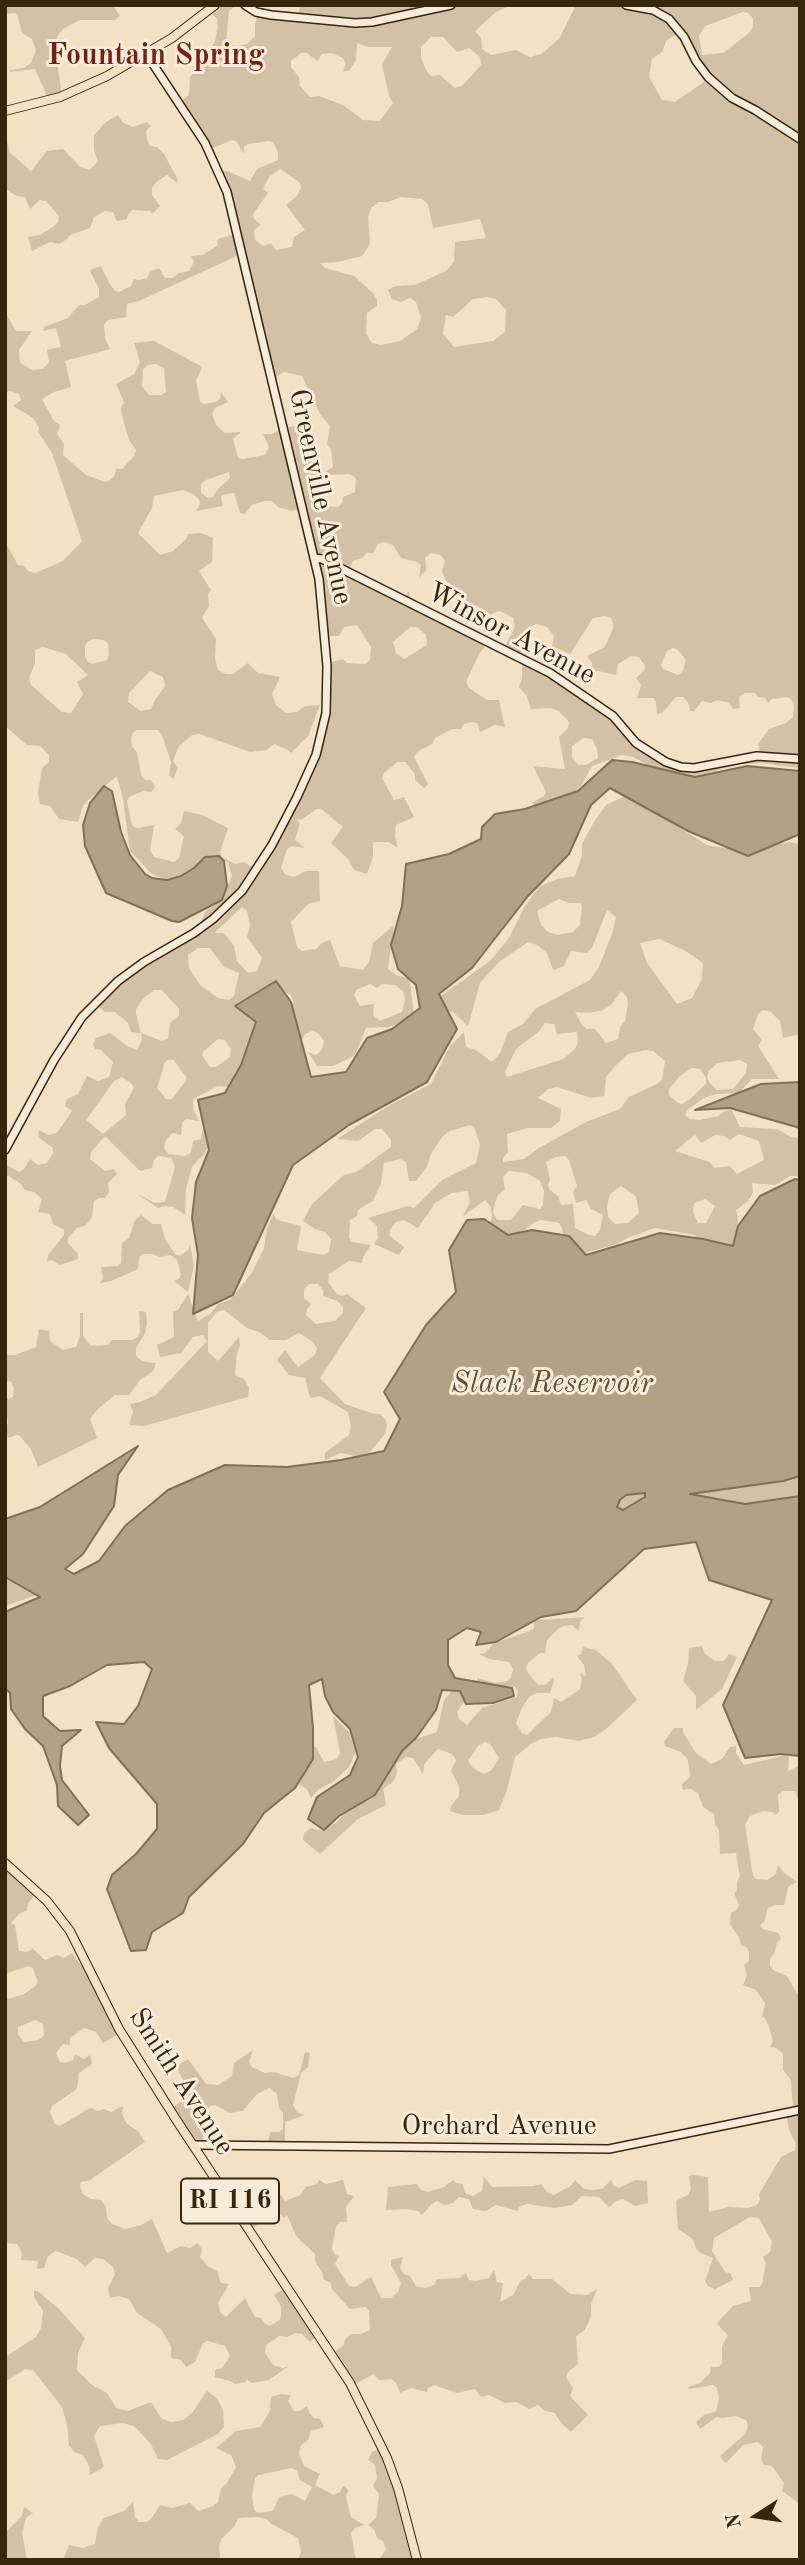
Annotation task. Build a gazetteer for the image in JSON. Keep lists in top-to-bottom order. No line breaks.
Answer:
{"streets":{"main road":["Smith Avenue","RI 116"],"street":["Greenville Avenue","Winsor Avenue","Orchard Avenue"]},"crossings":[["Greenville Avenue","Winsor Avenue"],["Smith Avenue","Orchard Avenue"]],"districts":["Fountain Spring"],"water":["Slack Reservoir"],"north":"left"}
